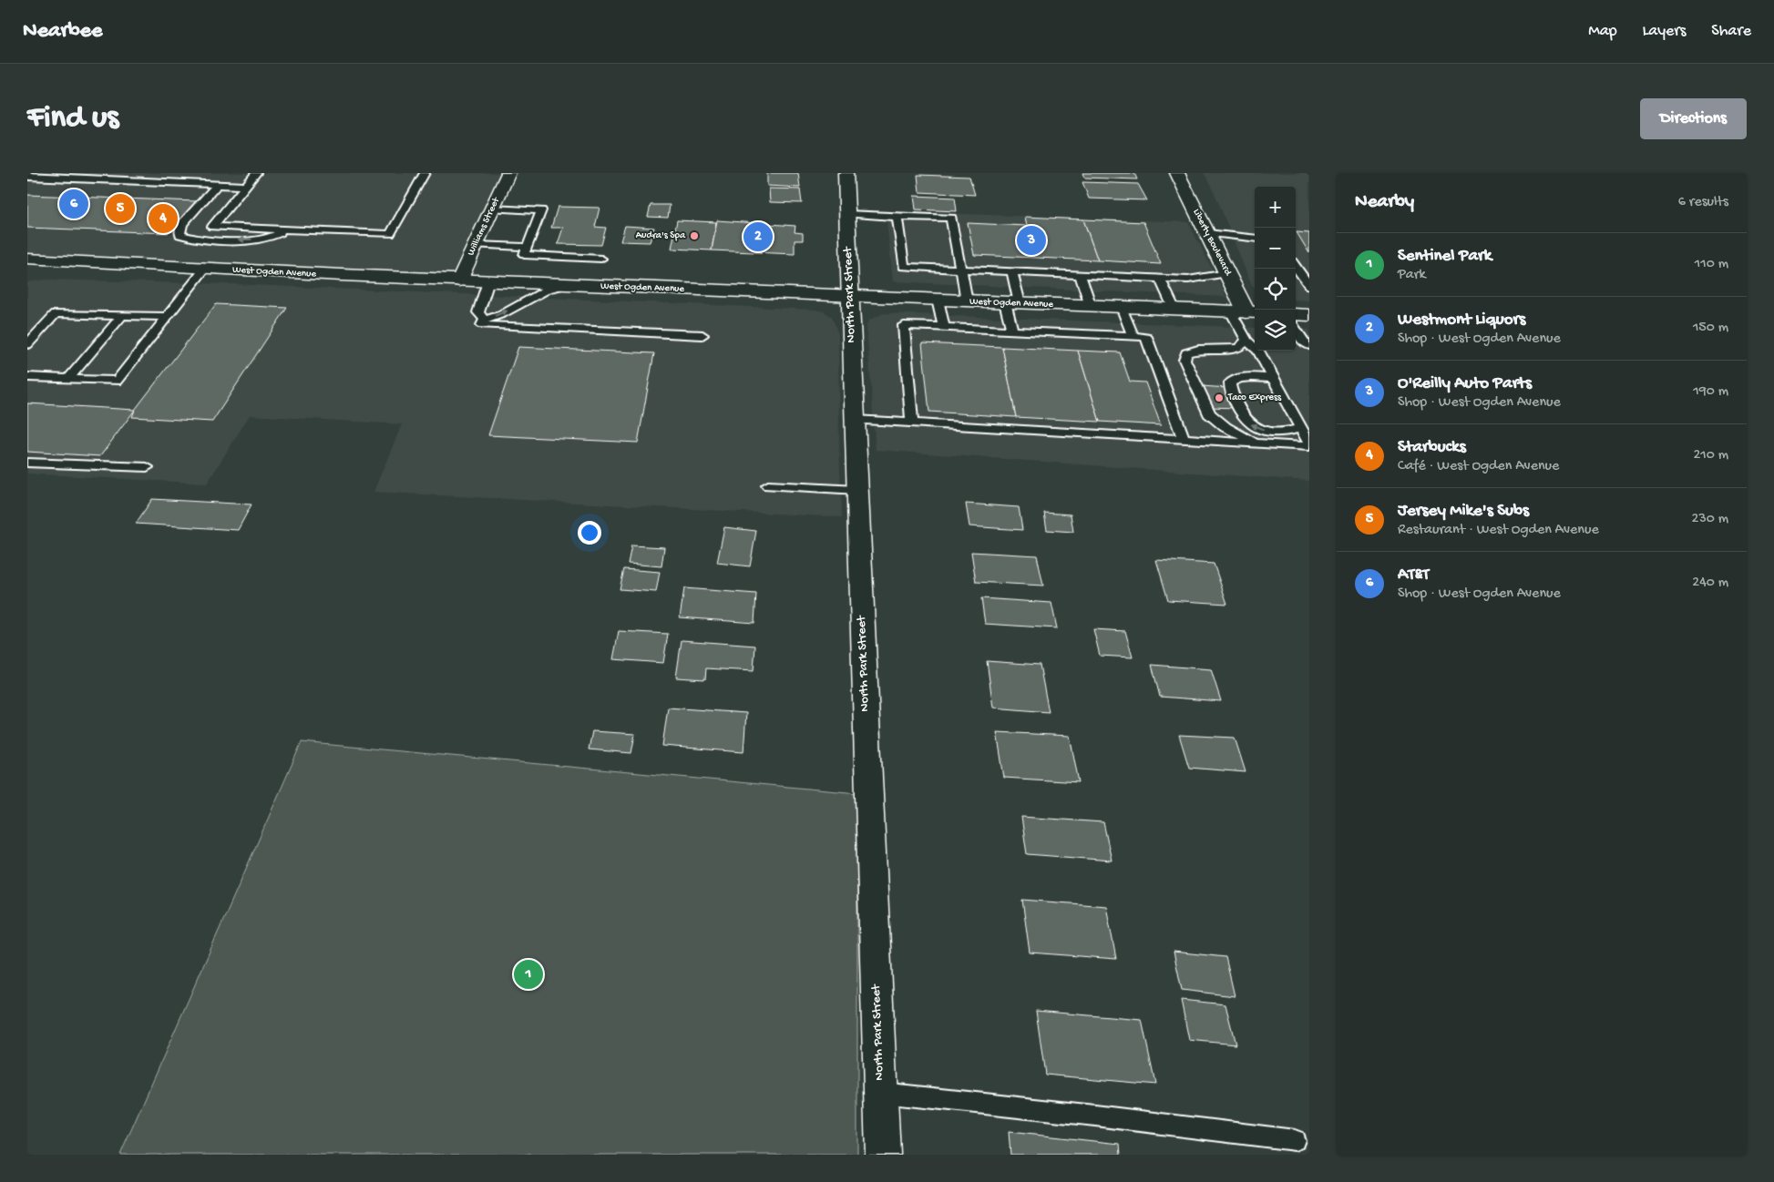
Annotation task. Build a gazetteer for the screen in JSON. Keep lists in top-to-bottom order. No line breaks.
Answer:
{"streets":{"street":["Williams Street","Liberty Boulevard","West Ogden Avenue","North Park Street"]},"crossings":[["Williams Street","West Ogden Avenue"],["Liberty Boulevard","West Ogden Avenue"],["West Ogden Avenue","North Park Street"]],"places":["Audra's Spa","Taco Express"],"page":{"header":"Nearbee","nav":["Map","Layers","Share"],"buttons":"Directions","title":"Find us","heading":["Nearby","6 results"],"map_buttons":["+","−"],"pins":["6","5","4","2","3","1"],"list":[{"mark":"1","name":"Sentinel Park","note":"Park","value":"110 m"},{"mark":"2","name":"Westmont Liquors","note":"Shop · West Ogden Avenue","value":"150 m"},{"mark":"3","name":"O'Reilly Auto Parts","note":"Shop · West Ogden Avenue","value":"190 m"},{"mark":"4","name":"Starbucks","note":"Café · West Ogden Avenue","value":"210 m"},{"mark":"5","name":"Jersey Mike's Subs","note":"Restaurant · West Ogden Avenue","value":"230 m"},{"mark":"6","name":"AT&T","note":"Shop · West Ogden Avenue","value":"240 m"}]}}
